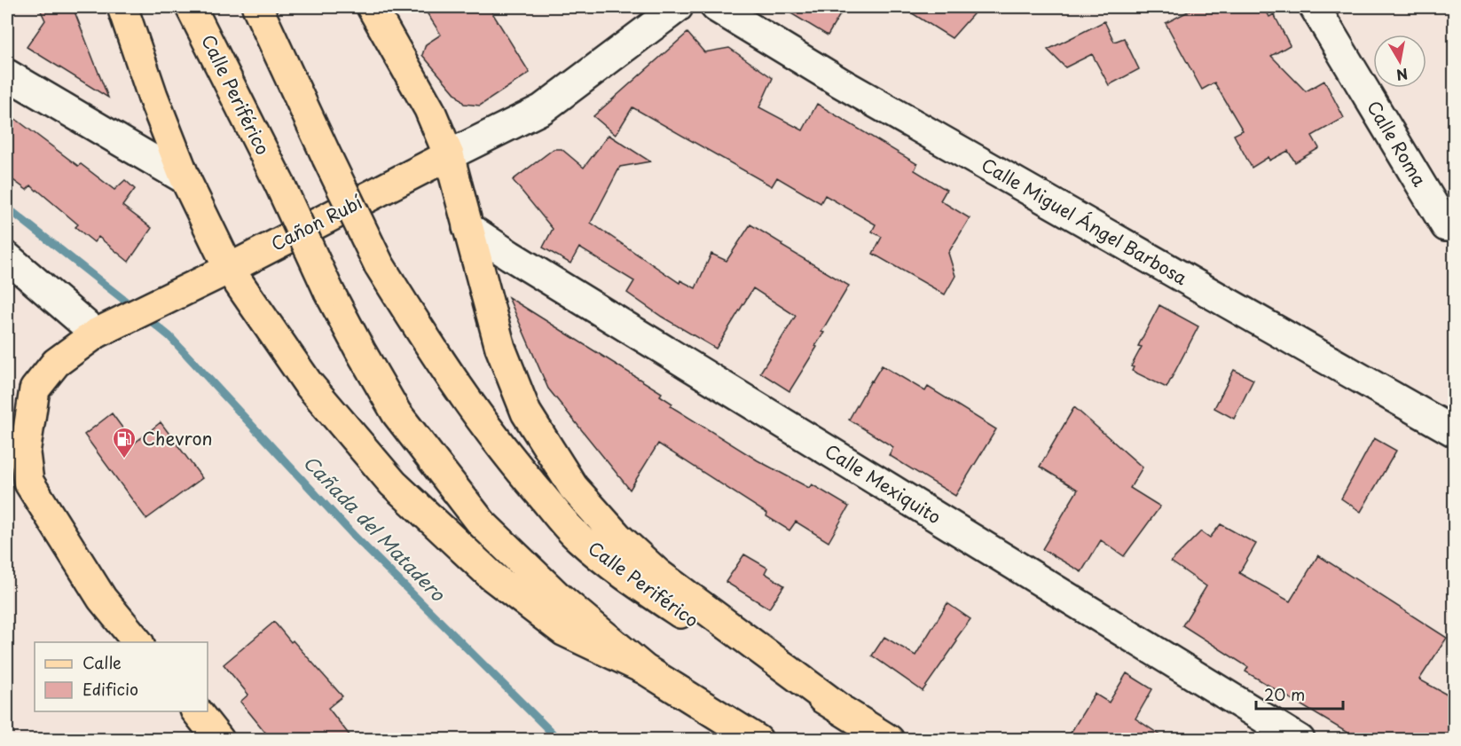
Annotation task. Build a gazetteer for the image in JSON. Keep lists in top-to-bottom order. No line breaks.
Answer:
{"streets":{"main road":["Calle Periférico","Cañon Rubí"],"street":["Calle Roma","Calle Miguel Ángel Barbosa","Calle Mexiquito"]},"water":["Cañada del Matadero"],"places":{"fuel station":["Chevron"]},"legend":["Calle","Edificio"],"scale_bar":"20 m","north":"bottom"}
